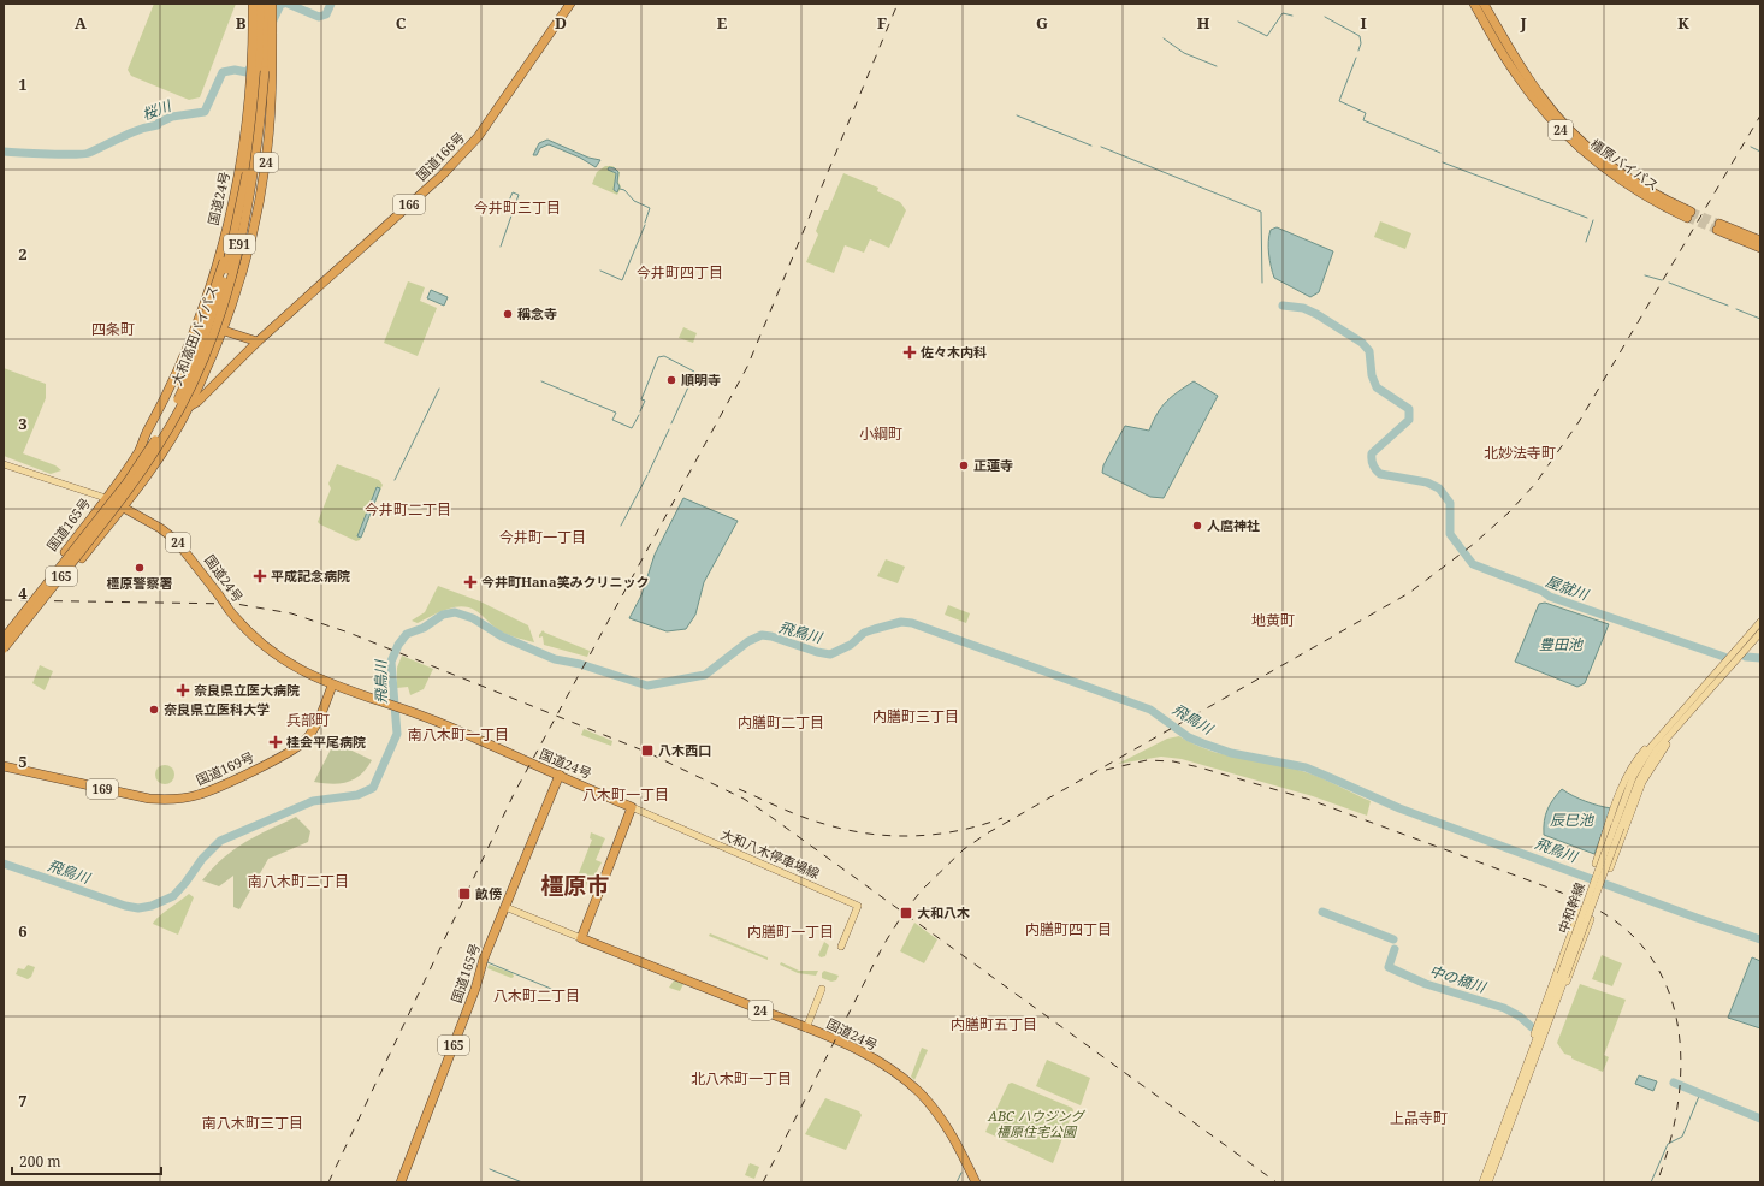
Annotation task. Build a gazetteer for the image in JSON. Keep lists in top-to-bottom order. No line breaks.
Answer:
{"streets":{"highway":["24","国道166号","橿原バイパス","国道24号","166","E91","大和高田バイパス","国道165号","165","国道169号","169"],"main road":["大和八木停車場線","中和幹線"]},"crossings":[["24","国道166号"],["24","国道24号"],["24","大和高田バイパス"],["24","国道165号"],["24","165"],["国道24号","大和高田バイパス"],["国道24号","国道165号"],["国道24号","165"],["国道24号","国道169号"],["国道24号","大和八木停車場線"],["大和高田バイパス","国道165号"],["大和高田バイパス","165"],["国道165号","165"]],"districts":["今井町三丁目","今井町四丁目","四条町","小綱町","北妙法寺町","今井町二丁目","今井町一丁目","地黄町","内膳町三丁目","兵部町","内膳町二丁目","南八木町一丁目","八木町一丁目","南八木町二丁目","橿原市","内膳町四丁目","内膳町一丁目","八木町二丁目","内膳町五丁目","北八木町一丁目","上品寺町","南八木町三丁目"],"water":["桜川","屋就川","飛鳥川","豊田池","辰巳池","中の橋川"],"parks":["ABC ハウジング 橿原住宅公園"],"places":{"other":["稱念寺","順明寺","正蓮寺","人麿神社","橿原警察署","奈良県立医科大学"],"health":["佐々木内科","平成記念病院","今井町Hana笑みクリニック","奈良県立医大病院","桂会平尾病院"],"transit":["八木西口","畝傍","大和八木"]},"scale_bar":"200 m","grid":{"columns":["A","B","C","D","E","F","G","H","I","J","K"],"rows":["1","2","3","4","5","6","7"]}}
